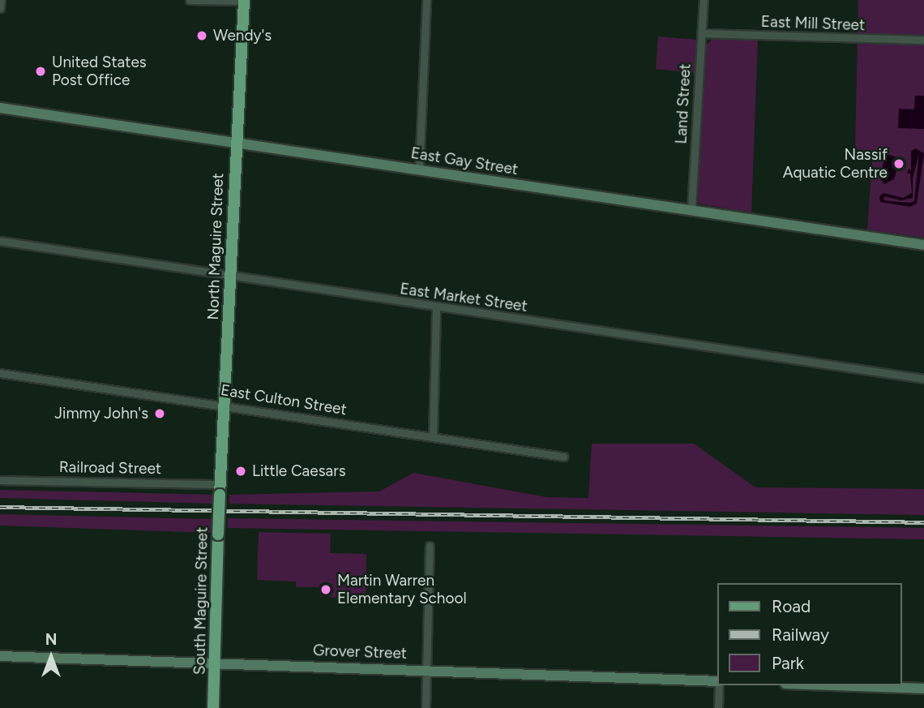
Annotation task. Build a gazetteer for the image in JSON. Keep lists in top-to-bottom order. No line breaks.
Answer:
{"streets":{"main road":["East Gay Street","North Maguire Street","South Maguire Street","Grover Street"],"street":["East Mill Street","Land Street","East Market Street","East Culton Street","Railroad Street"]},"crossings":[["East Mill Street","Land Street"],["Land Street","East Gay Street"],["East Gay Street","North Maguire Street"],["North Maguire Street","East Market Street"],["North Maguire Street","East Culton Street"],["North Maguire Street","Railroad Street"],["North Maguire Street","South Maguire Street"],["Railroad Street","South Maguire Street"],["South Maguire Street","Grover Street"]],"places":["Wendy's","United States Post Office","Nassif Aquatic Centre","Jimmy John's","Little Caesars","Martin Warren Elementary School"],"legend":["Road","Railway","Park"],"north":"top"}
